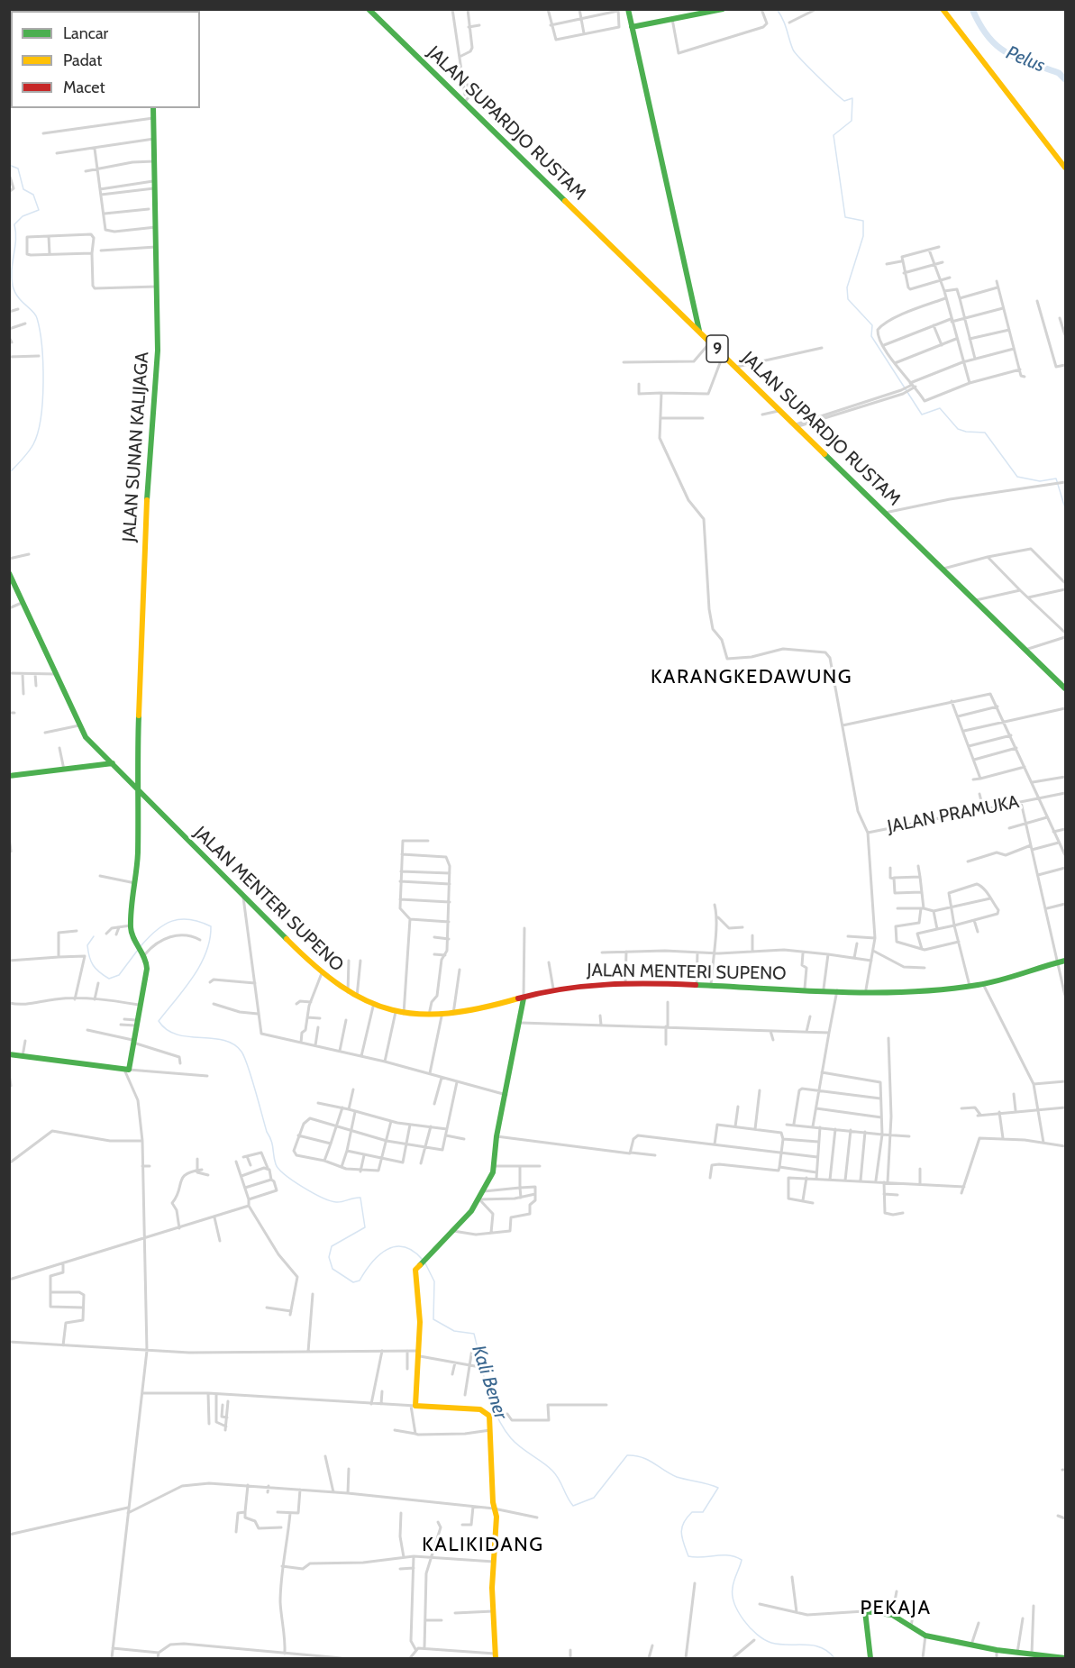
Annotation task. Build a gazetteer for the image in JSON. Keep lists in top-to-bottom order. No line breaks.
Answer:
{"streets":{"main road":["JALAN SUPARDJO RUSTAM","9","JALAN SUNAN KALIJAGA","JALAN MENTERI SUPENO"],"street":["JALAN PRAMUKA"]},"crossings":[["JALAN SUNAN KALIJAGA","JALAN MENTERI SUPENO"]],"districts":["KARANGKEDAWUNG","KALIKIDANG","PEKAJA"],"water":["Pelus","Kali Bener"],"legend":["Lancar","Padat","Macet"]}
